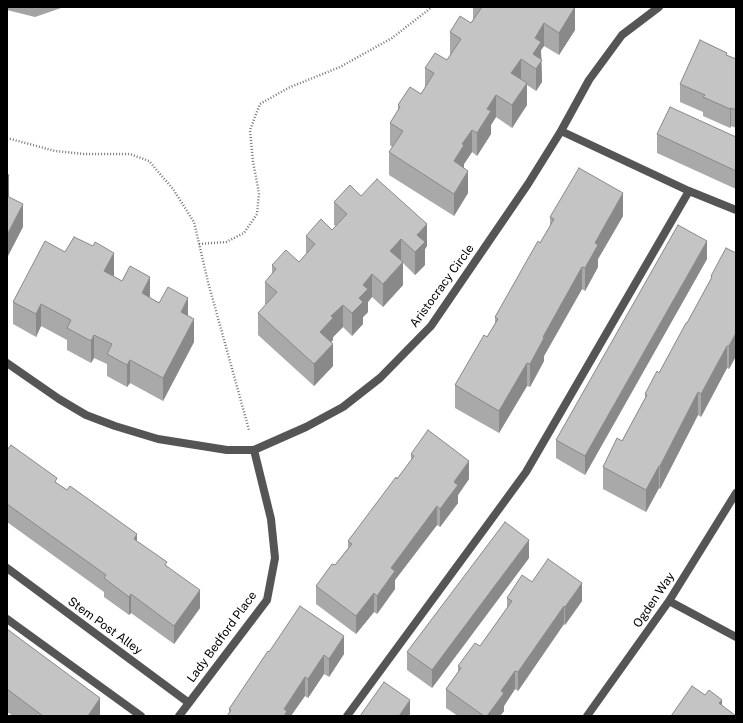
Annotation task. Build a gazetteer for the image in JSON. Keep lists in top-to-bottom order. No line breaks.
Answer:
{"streets":{"street":["Aristocracy Circle","Ogden Way","Stem Post Alley","Lady Bedford Place"]},"crossings":[["Aristocracy Circle","Lady Bedford Place"],["Stem Post Alley","Lady Bedford Place"]]}
